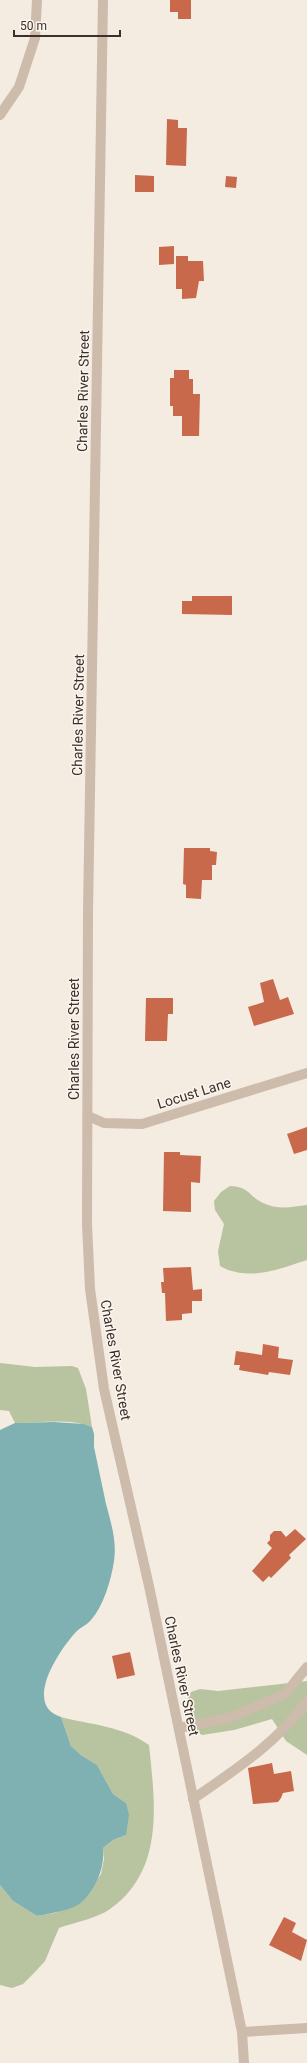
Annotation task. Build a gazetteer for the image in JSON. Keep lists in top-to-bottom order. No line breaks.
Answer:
{"streets":{"street":["Charles River Street","Locust Lane"]},"crossings":[["Charles River Street","Locust Lane"]],"scale_bar":"50 m"}
